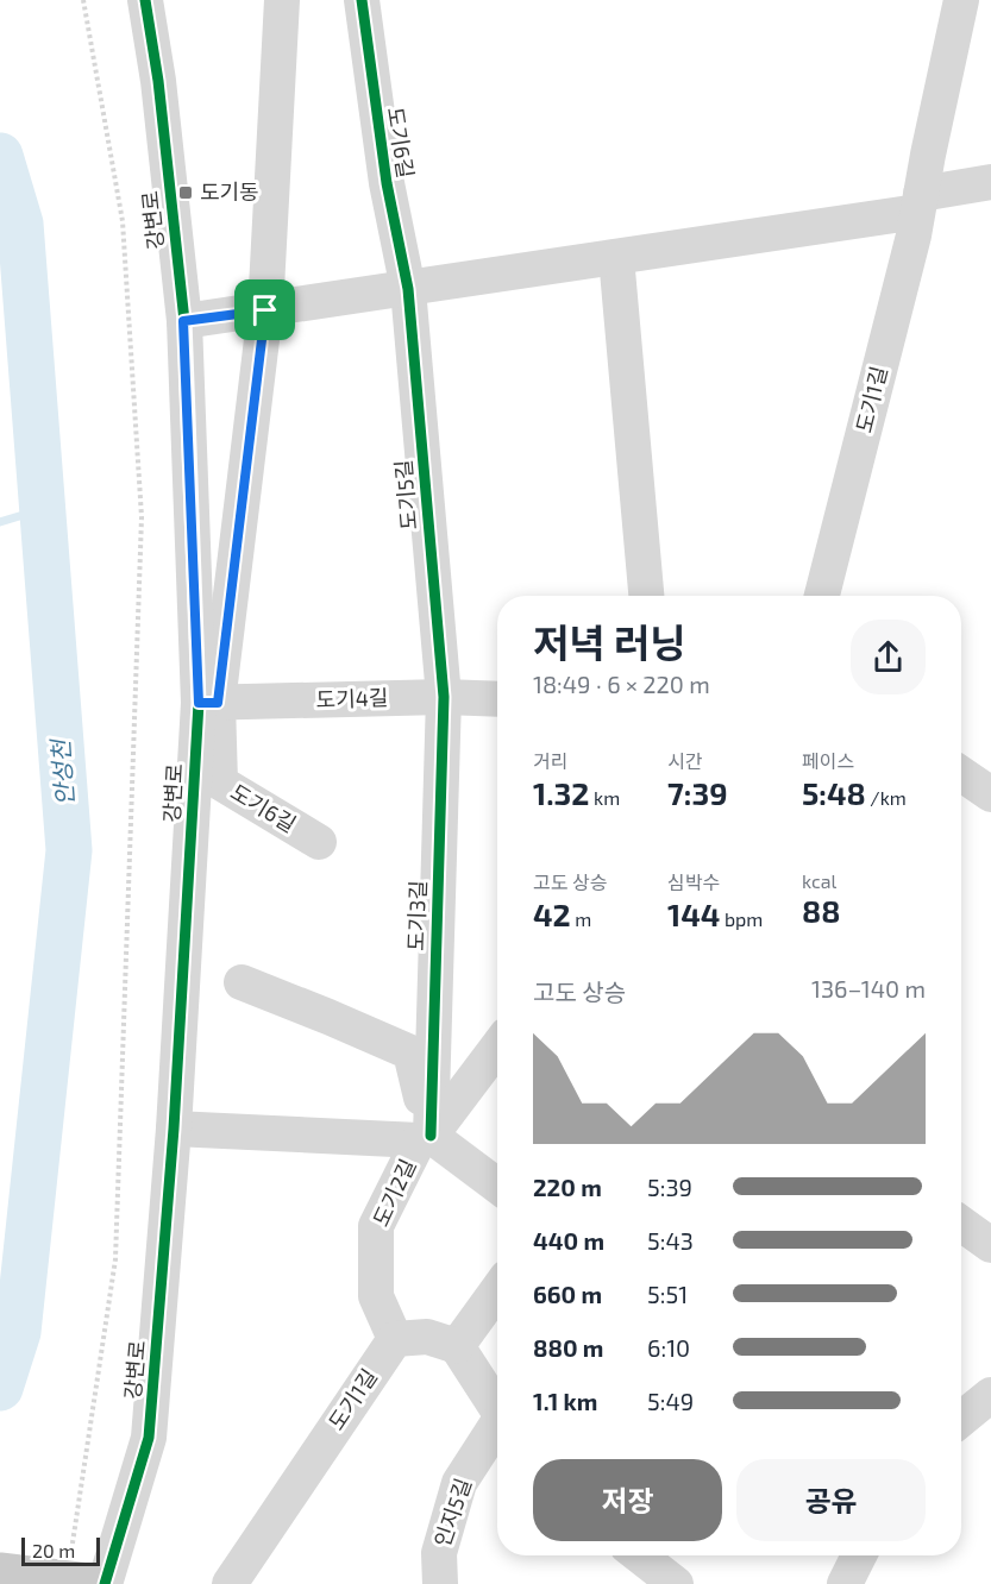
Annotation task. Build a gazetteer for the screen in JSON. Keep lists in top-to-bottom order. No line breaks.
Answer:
{"streets":{"street":["도기6길","강변로","도기1길","도기5길","도기4길","도기3길","도기2길","인지5길"]},"crossings":[["도기6길","강변로"],["도기6길","도기5길"],["도기6길","도기4길"],["강변로","도기4길"],["도기1길","도기2길"],["도기5길","도기4길"],["도기5길","도기3길"],["도기4길","도기3길"],["도기3길","도기2길"]],"water":["안성천"],"places":{"transit":["도기동"]},"scale_bar":"20 m","page":{"heading":["저녁 러닝","18:49 · 6 × 220 m"],"stats":[["거리","1.32 km"],["시간","7:39"],["페이스","5:48 /km"],["고도 상승","42 m"],["심박수","144 bpm"],["kcal","88"]],"chart":["고도 상승","136–140 m"],"list":[{"name":"220 m","note":"5:39"},{"name":"440 m","note":"5:43"},{"name":"660 m","note":"5:51"},{"name":"880 m","note":"6:10"},{"name":"1.1 km","note":"5:49"}],"buttons":["저장","공유"],"scale":"20 m"}}
